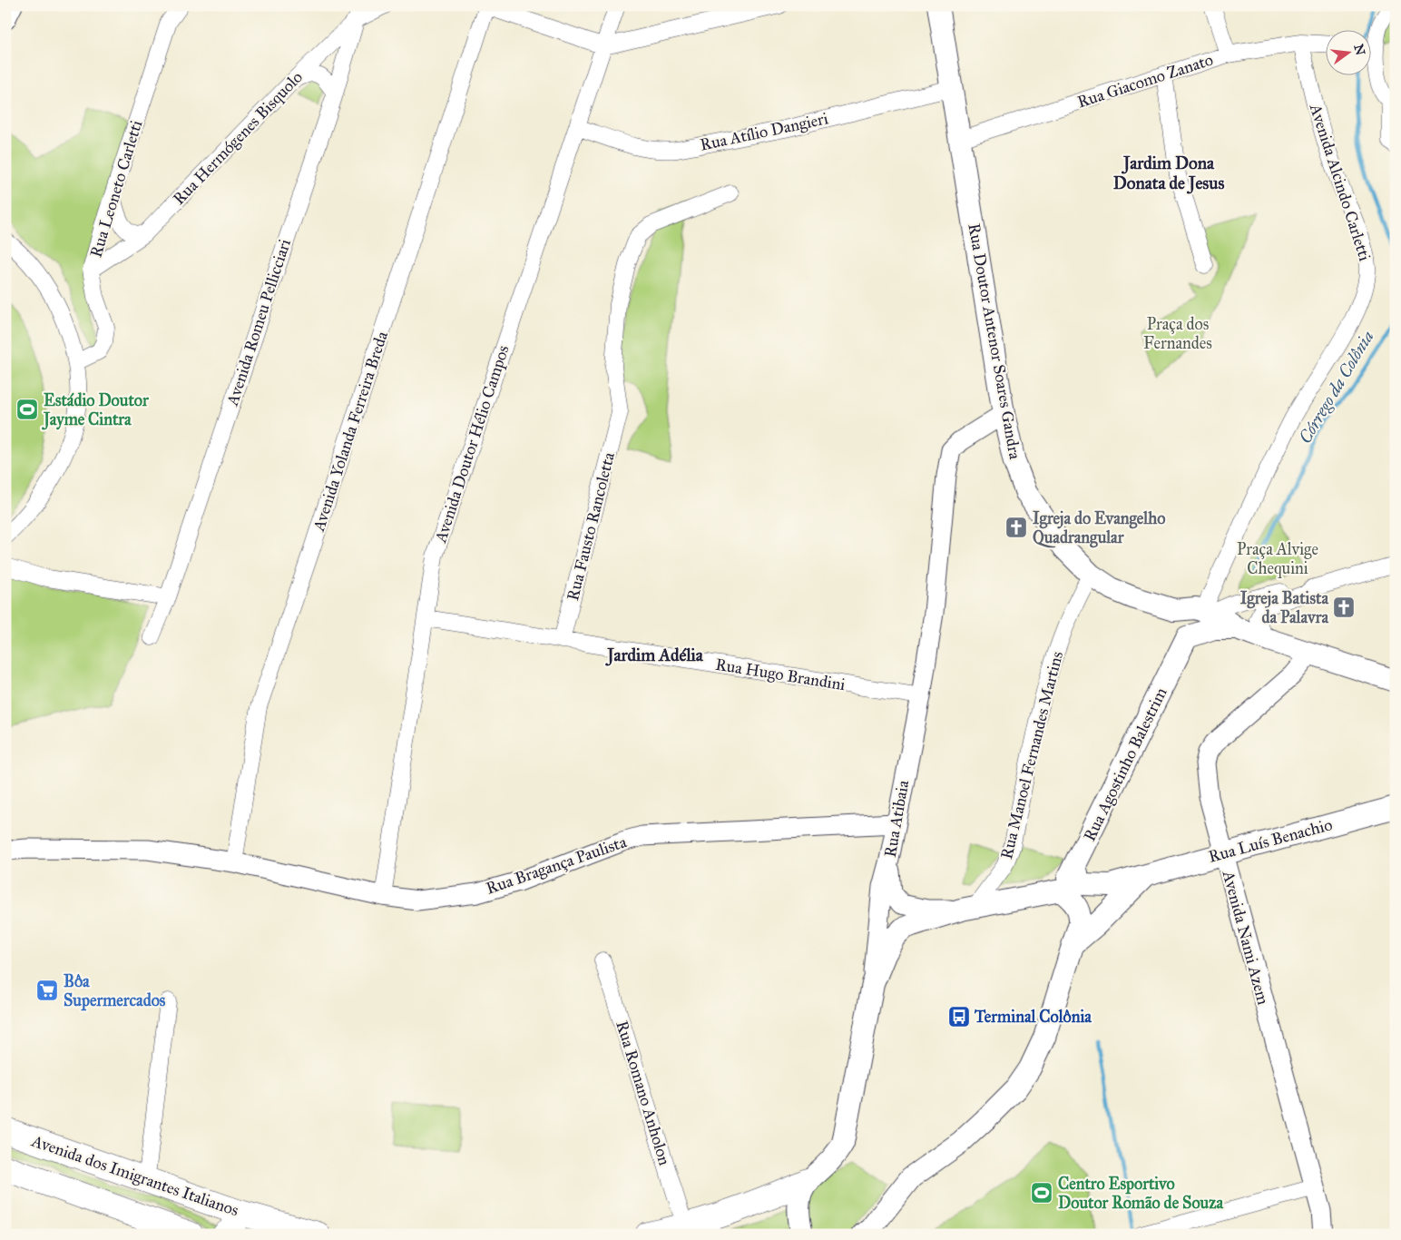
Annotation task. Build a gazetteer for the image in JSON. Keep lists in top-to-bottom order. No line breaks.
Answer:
{"streets":{"main road":["Rua Doutor Antenor Soares Gandra","Rua Agostinho Balestrim","Rua Atibaia","Rua Luís Benachio","Avenida dos Imigrantes Italianos"],"street":["Rua Giacomo Zanato","Rua Atílio Dangieri","Rua Hermógenes Bisquolo","Avenida Alcindo Carletti","Rua Leoneto Carletti","Avenida Romeu Pellicciari","Avenida Yolanda Ferreira Breda","Avenida Doutor Hélio Campos","Rua Fausto Rancoletta","Rua Hugo Brandini","Rua Manoel Fernandes Martins","Rua Bragança Paulista","Avenida Nami Azem","Rua Romano Anholon"]},"crossings":[["Rua Giacomo Zanato","Avenida Alcindo Carletti"],["Rua Giacomo Zanato","Rua Doutor Antenor Soares Gandra"],["Rua Atílio Dangieri","Rua Doutor Antenor Soares Gandra"],["Rua Atílio Dangieri","Avenida Doutor Hélio Campos"],["Rua Hermógenes Bisquolo","Rua Leoneto Carletti"],["Rua Hermógenes Bisquolo","Avenida Romeu Pellicciari"],["Avenida Alcindo Carletti","Rua Doutor Antenor Soares Gandra"],["Rua Doutor Antenor Soares Gandra","Rua Manoel Fernandes Martins"],["Rua Doutor Antenor Soares Gandra","Rua Atibaia"],["Rua Doutor Antenor Soares Gandra","Avenida Nami Azem"],["Avenida Yolanda Ferreira Breda","Rua Bragança Paulista"],["Avenida Doutor Hélio Campos","Rua Hugo Brandini"],["Avenida Doutor Hélio Campos","Rua Bragança Paulista"],["Rua Fausto Rancoletta","Rua Hugo Brandini"],["Rua Hugo Brandini","Rua Atibaia"],["Rua Agostinho Balestrim","Rua Luís Benachio"],["Rua Atibaia","Rua Bragança Paulista"],["Rua Luís Benachio","Avenida Nami Azem"]],"districts":["Jardim Dona Donata de Jesus","Jardim Adélia"],"water":["Córrego da Colônia"],"parks":["Praça dos Fernandes","Praça Alvige Chequini"],"places":{"sports":["Estádio Doutor Jayme Cintra","Centro Esportivo Doutor Romão de Souza"],"church":["Igreja do Evangelho Quadrangular","Igreja Batista da Palavra"],"supermarket":["Bôa Supermercados"],"bus stop":["Terminal Colônia"]},"north":"right"}
